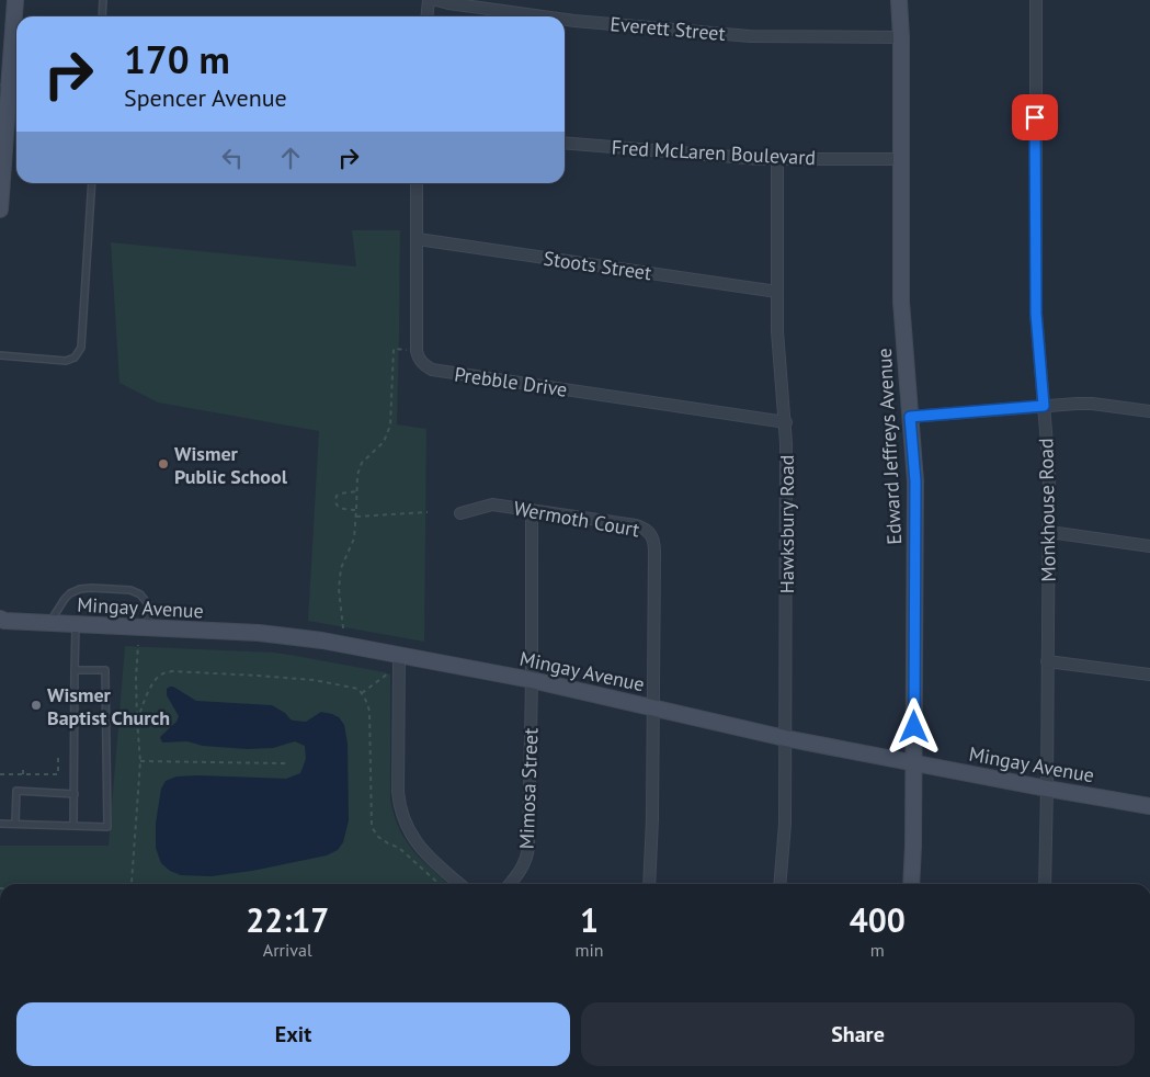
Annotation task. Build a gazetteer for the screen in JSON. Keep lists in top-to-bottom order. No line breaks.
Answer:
{"streets":{"street":["Everett Street","Fred McLaren Boulevard","Stoots Street","Prebble Drive","Edward Jeffreys Avenue","Monkhouse Road","Wermoth Court","Hawksbury Road","Mingay Avenue","Mimosa Street"]},"crossings":[["Everett Street","Edward Jeffreys Avenue"],["Fred McLaren Boulevard","Edward Jeffreys Avenue"],["Fred McLaren Boulevard","Hawksbury Road"],["Stoots Street","Prebble Drive"],["Stoots Street","Hawksbury Road"],["Prebble Drive","Hawksbury Road"],["Edward Jeffreys Avenue","Mingay Avenue"],["Monkhouse Road","Mingay Avenue"],["Wermoth Court","Mingay Avenue"],["Wermoth Court","Mimosa Street"],["Hawksbury Road","Mingay Avenue"],["Mingay Avenue","Mimosa Street"]],"places":["Wismer Public School","Wismer Baptist Church"],"page":{"turn":["170 m","Spencer Avenue"],"eta":["22:17","Arrival","1","min","400","m"],"buttons":["Exit","Share"]}}
